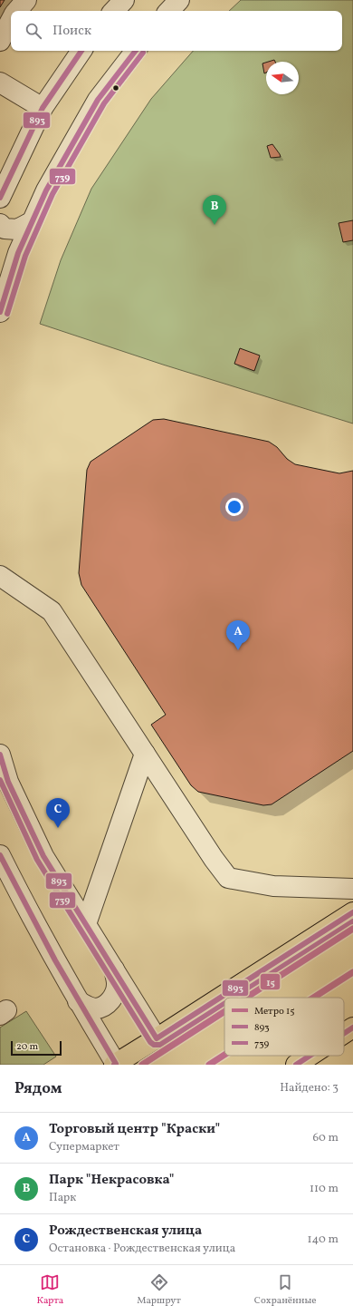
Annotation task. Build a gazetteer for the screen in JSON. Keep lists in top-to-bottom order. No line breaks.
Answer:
{"lines":["transit line 893","transit line 739","metro line 15"],"legend":["Метро 15","893","739"],"scale_bar":"20 m","north":"left","page":{"search":"Поиск","pins":["B","A","C"],"scale":"20 m","heading":["Рядом","Найдено: 3"],"list":[{"mark":"A","name":"Торговый центр \"Краски\"","note":"Супермаркет","value":"60 m"},{"mark":"B","name":"Парк \"Некрасовка\"","note":"Парк","value":"110 m"},{"mark":"C","name":"Рождественская улица","note":"Остановка · Рождественская улица","value":"140 m"}],"nav":["Карта","Маршрут","Сохранённые"]}}
